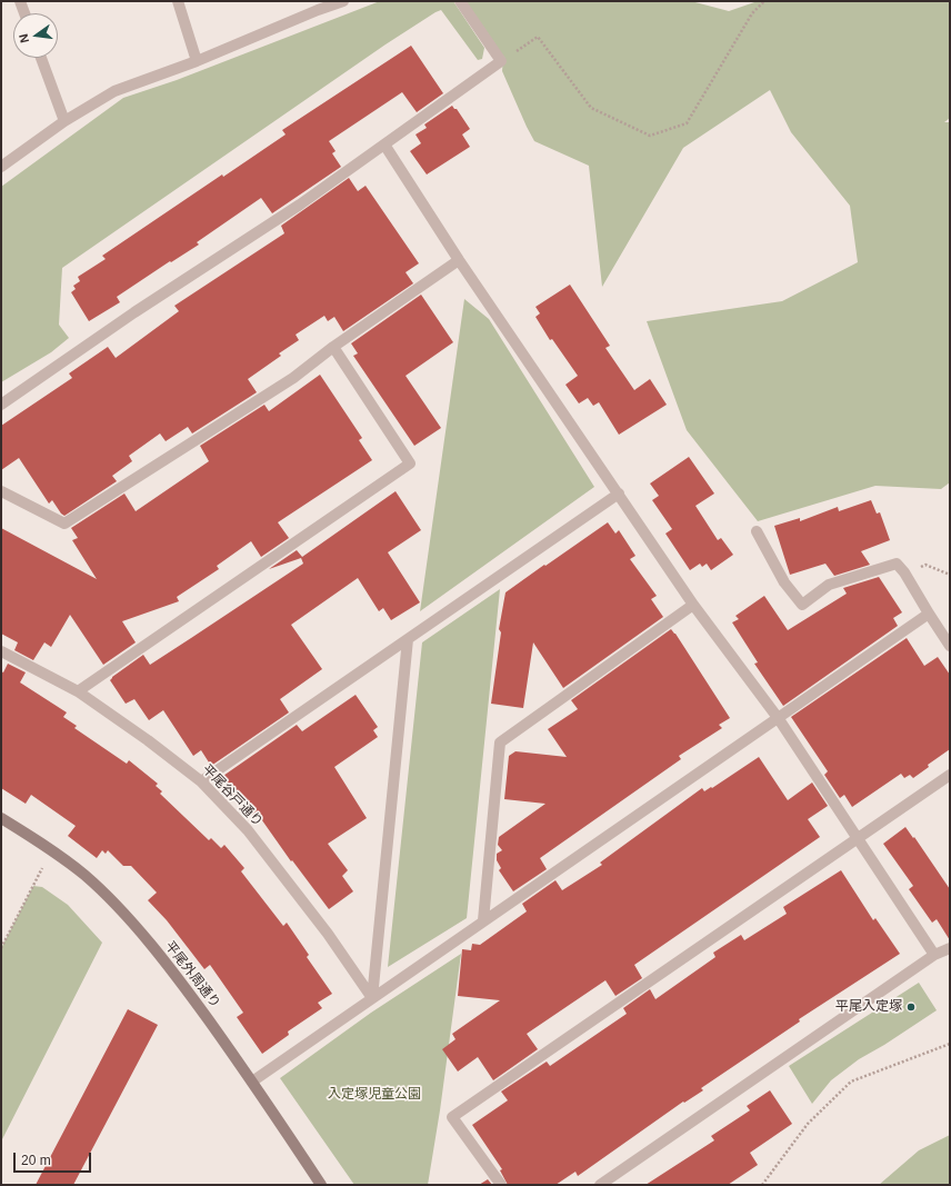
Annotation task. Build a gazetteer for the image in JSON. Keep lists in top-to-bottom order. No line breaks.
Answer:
{"streets":{"street":["平尾谷戸通り","平尾外周通り"]},"parks":["入定塚児童公園"],"places":["平尾入定塚"],"scale_bar":"20 m","north":"left"}
